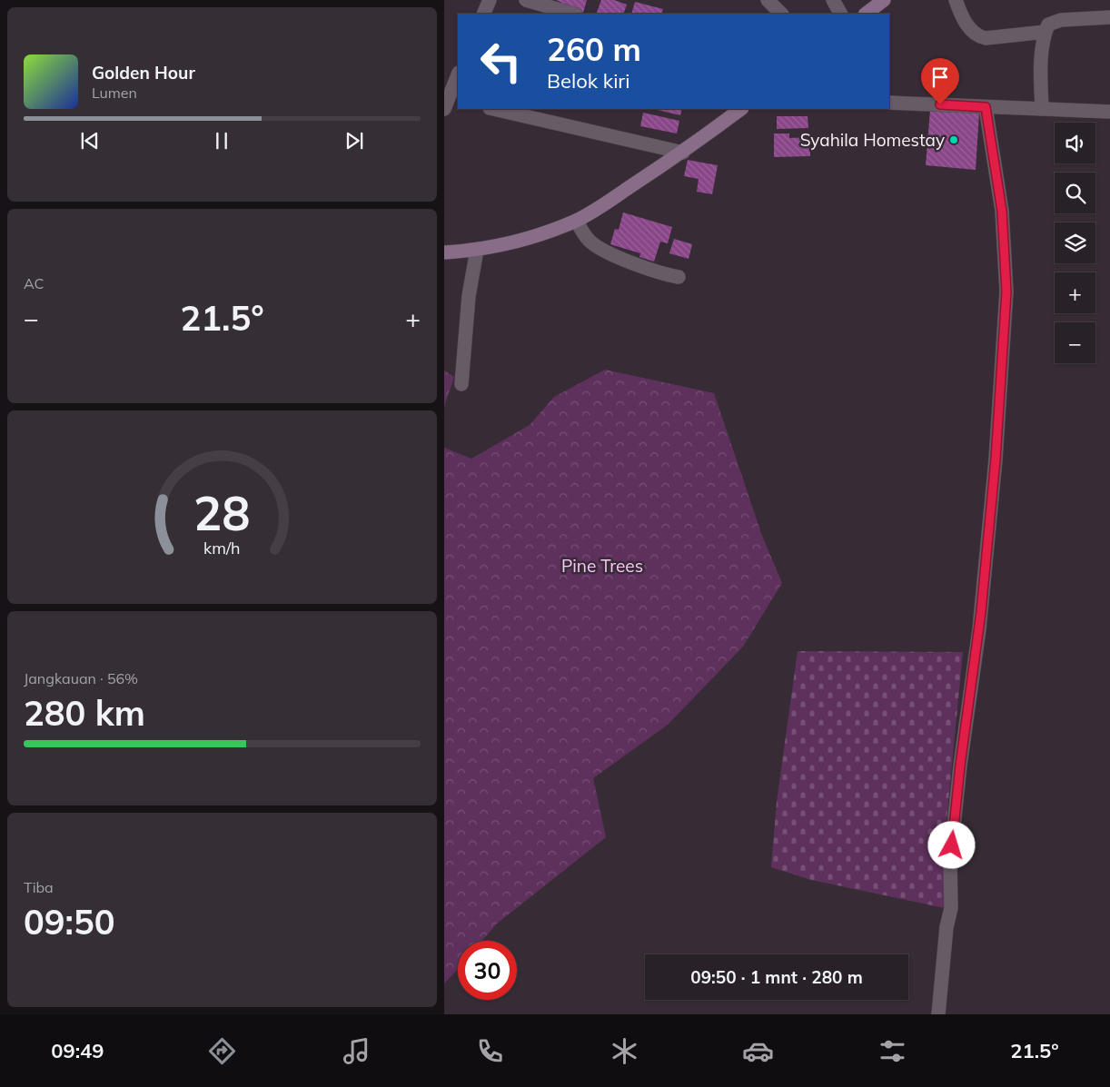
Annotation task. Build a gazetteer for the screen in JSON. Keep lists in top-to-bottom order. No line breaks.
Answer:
{"parks":["Pine Trees"],"places":["Syahila Homestay"],"page":{"turn":["260 m","Belok kiri"],"song":["Golden Hour","Lumen"],"map_buttons":["+","−"],"tile":["AC",["Jangkauan · 56%","280 km"],["Tiba","09:50"]],"heat":["−","21.5°","+"],"limit":"30","trip":"09:50 · 1 mnt · 280 m","tabs":["09:49","21.5°"],"gauge":["28","km/h"]}}
